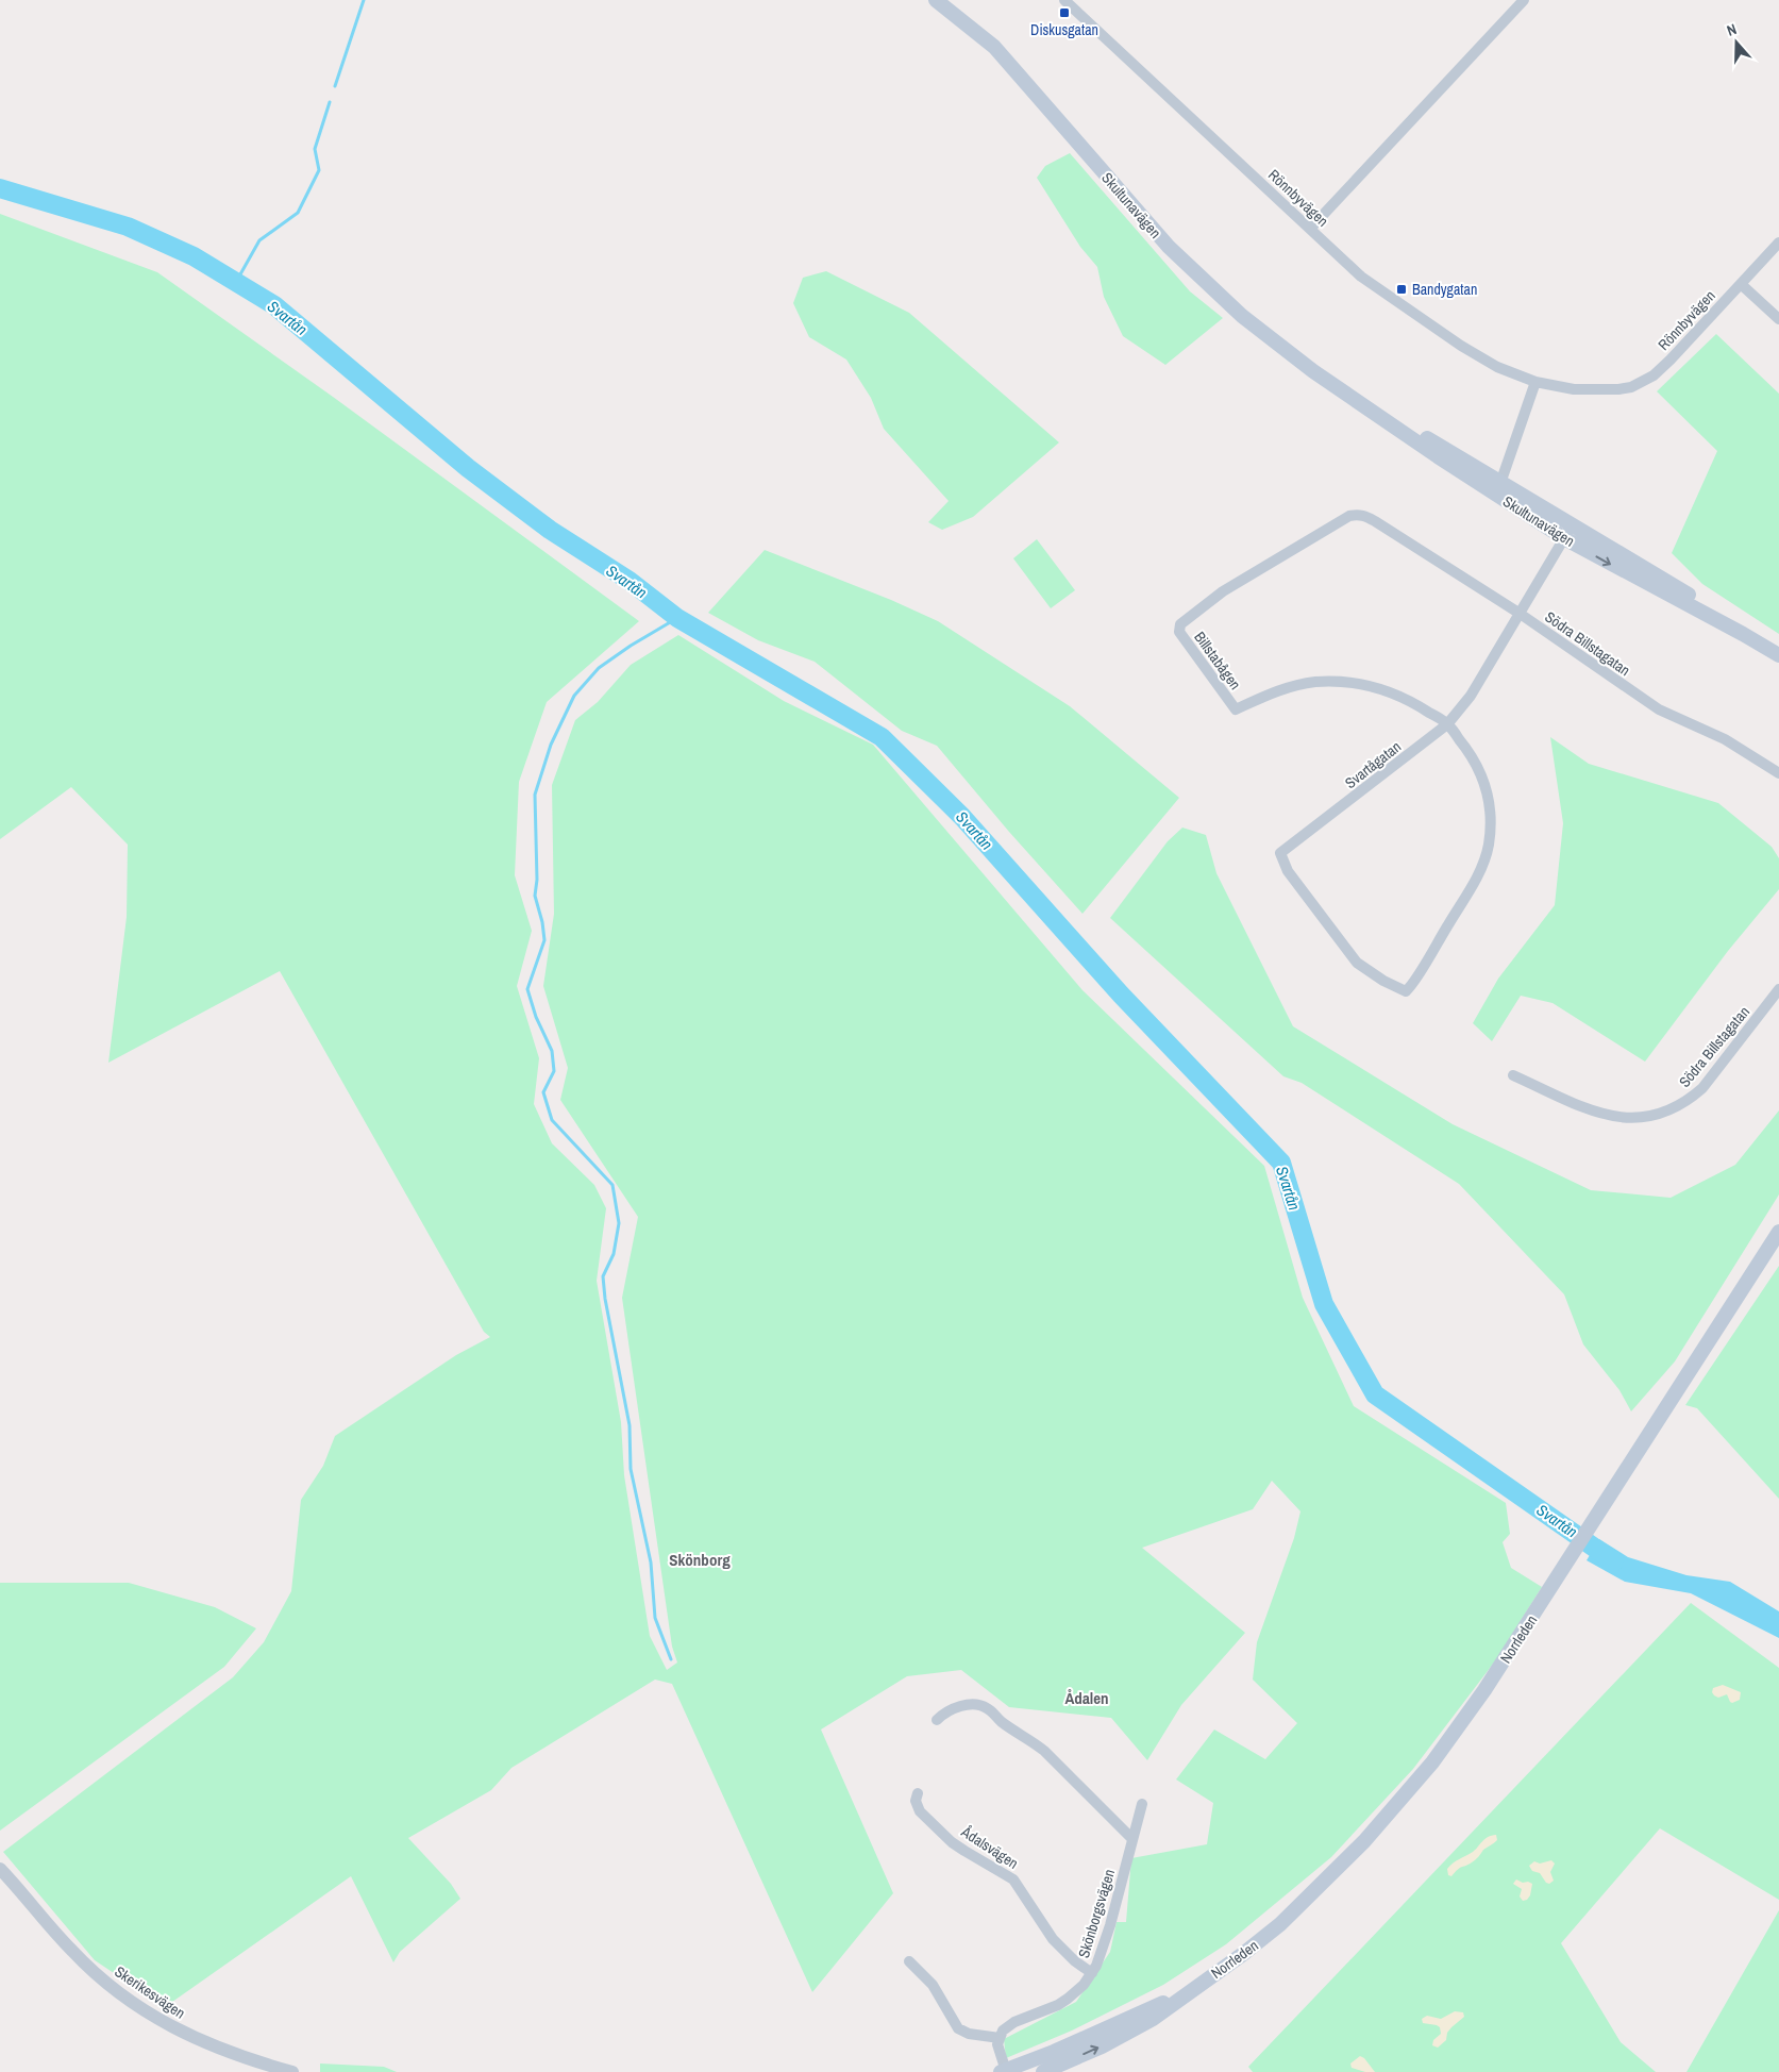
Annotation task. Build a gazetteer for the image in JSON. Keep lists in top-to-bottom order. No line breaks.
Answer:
{"streets":{"main road":["Skultunavägen","Norrleden"],"street":["Rönnbyvägen","Södra Billstagatan","Billstabågen","Svartågatan","Ådalsvägen","Skönborgsvägen","Skerikesvägen"]},"crossings":[["Skultunavägen","Svartågatan"],["Södra Billstagatan","Billstabågen"],["Södra Billstagatan","Svartågatan"],["Billstabågen","Svartågatan"],["Ådalsvägen","Skönborgsvägen"]],"districts":["Skönborg","Ådalen"],"water":["Svartån"],"places":{"transit":["Diskusgatan","Bandygatan"]},"north":"top"}
